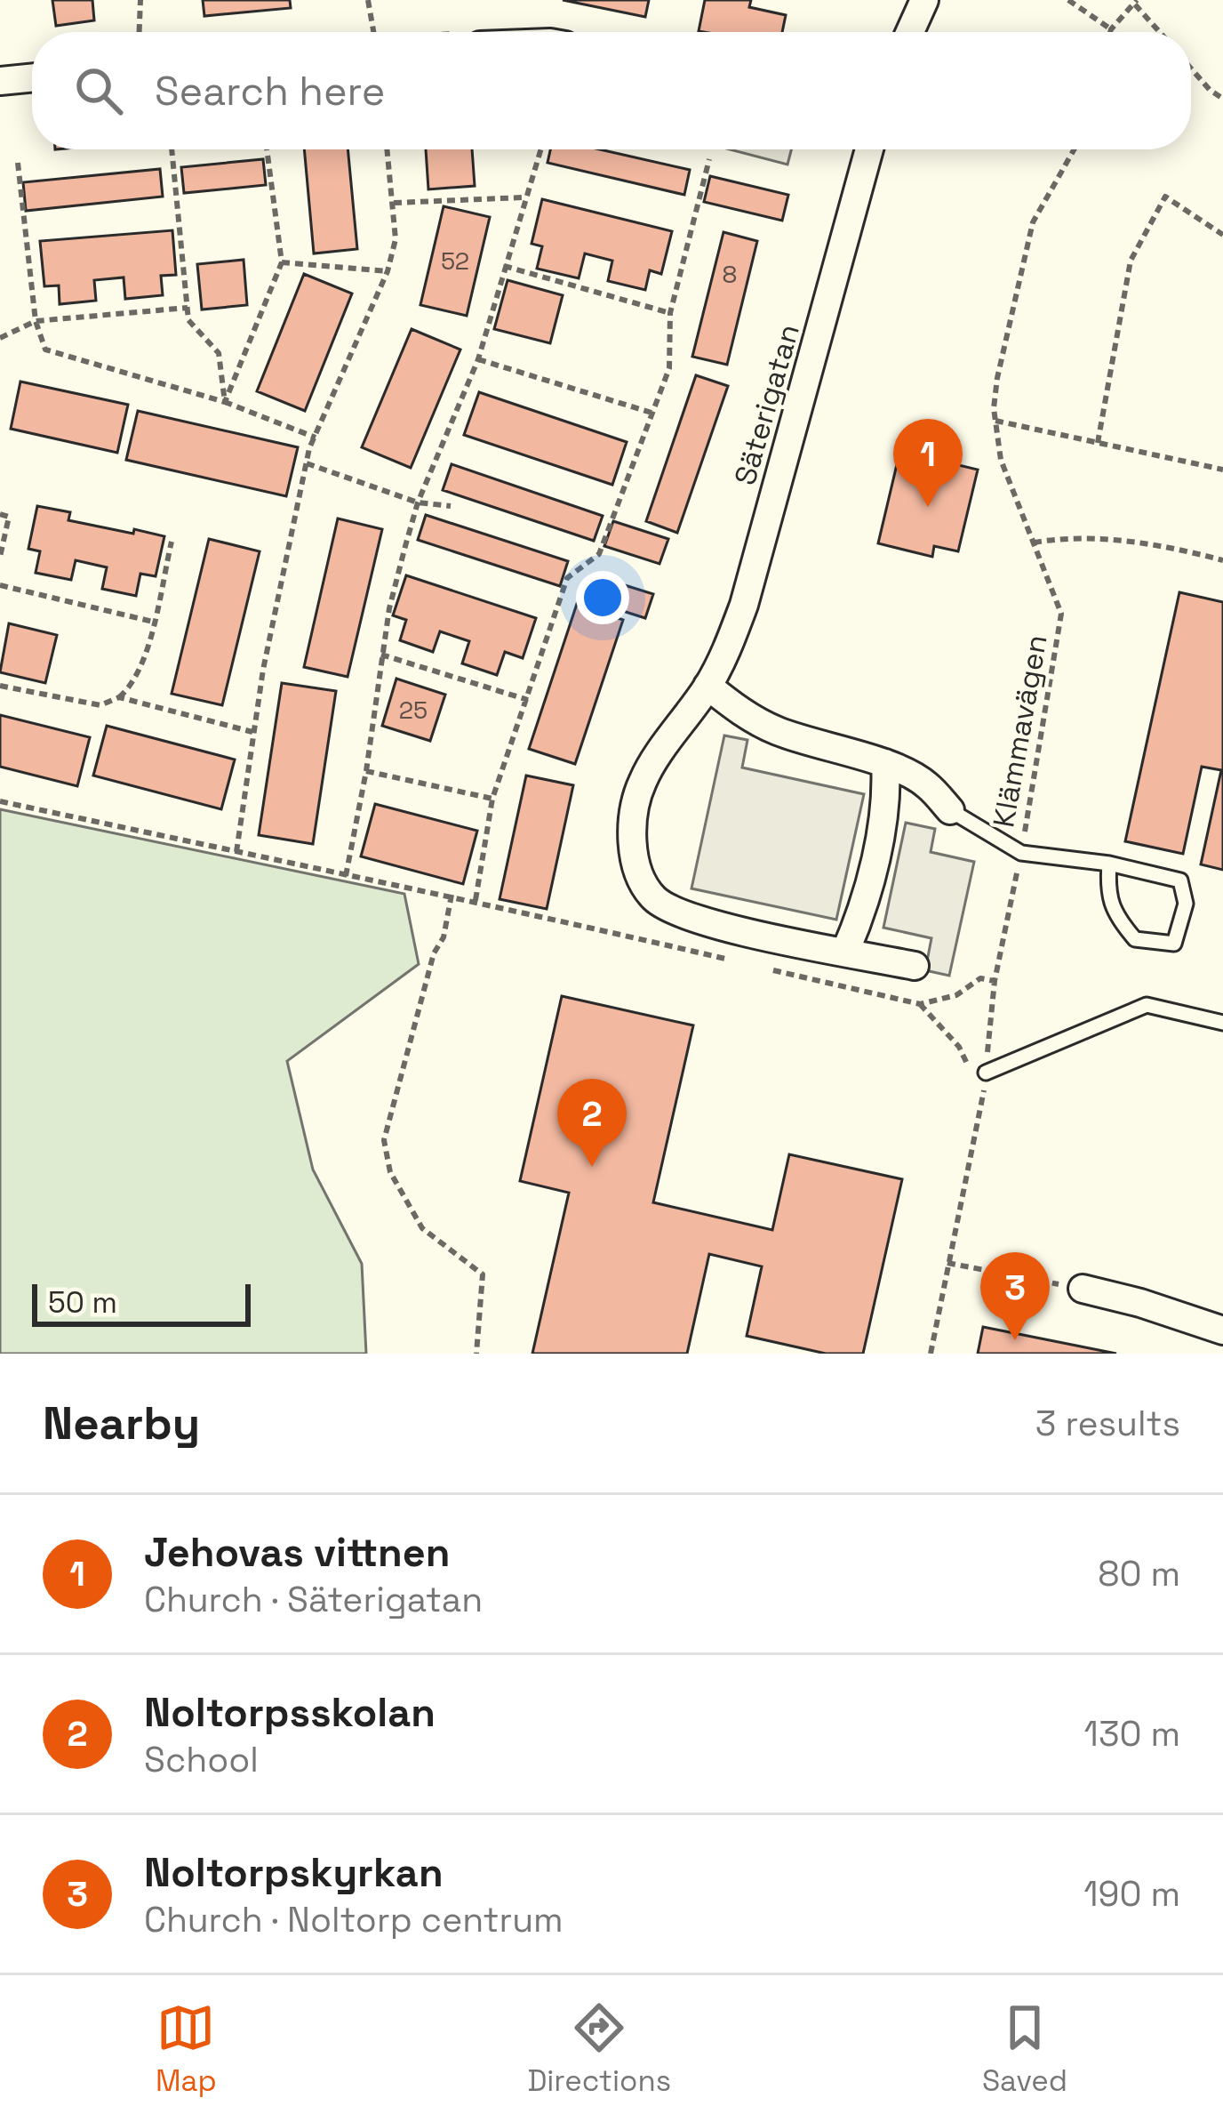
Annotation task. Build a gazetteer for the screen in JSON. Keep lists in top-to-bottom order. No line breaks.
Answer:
{"streets":{"street":["Säterigatan"],"path":["Klämmavägen"]},"house_numbers":["52","8","25"],"scale_bar":"50 m","page":{"search":"Search here","pins":["1","2","3"],"scale":"50 m","heading":["Nearby","3 results"],"list":[{"mark":"1","name":"Jehovas vittnen","note":"Church · Säterigatan","value":"80 m"},{"mark":"2","name":"Noltorpsskolan","note":"School","value":"130 m"},{"mark":"3","name":"Noltorpskyrkan","note":"Church · Noltorp centrum","value":"190 m"}],"nav":["Map","Directions","Saved"]}}
